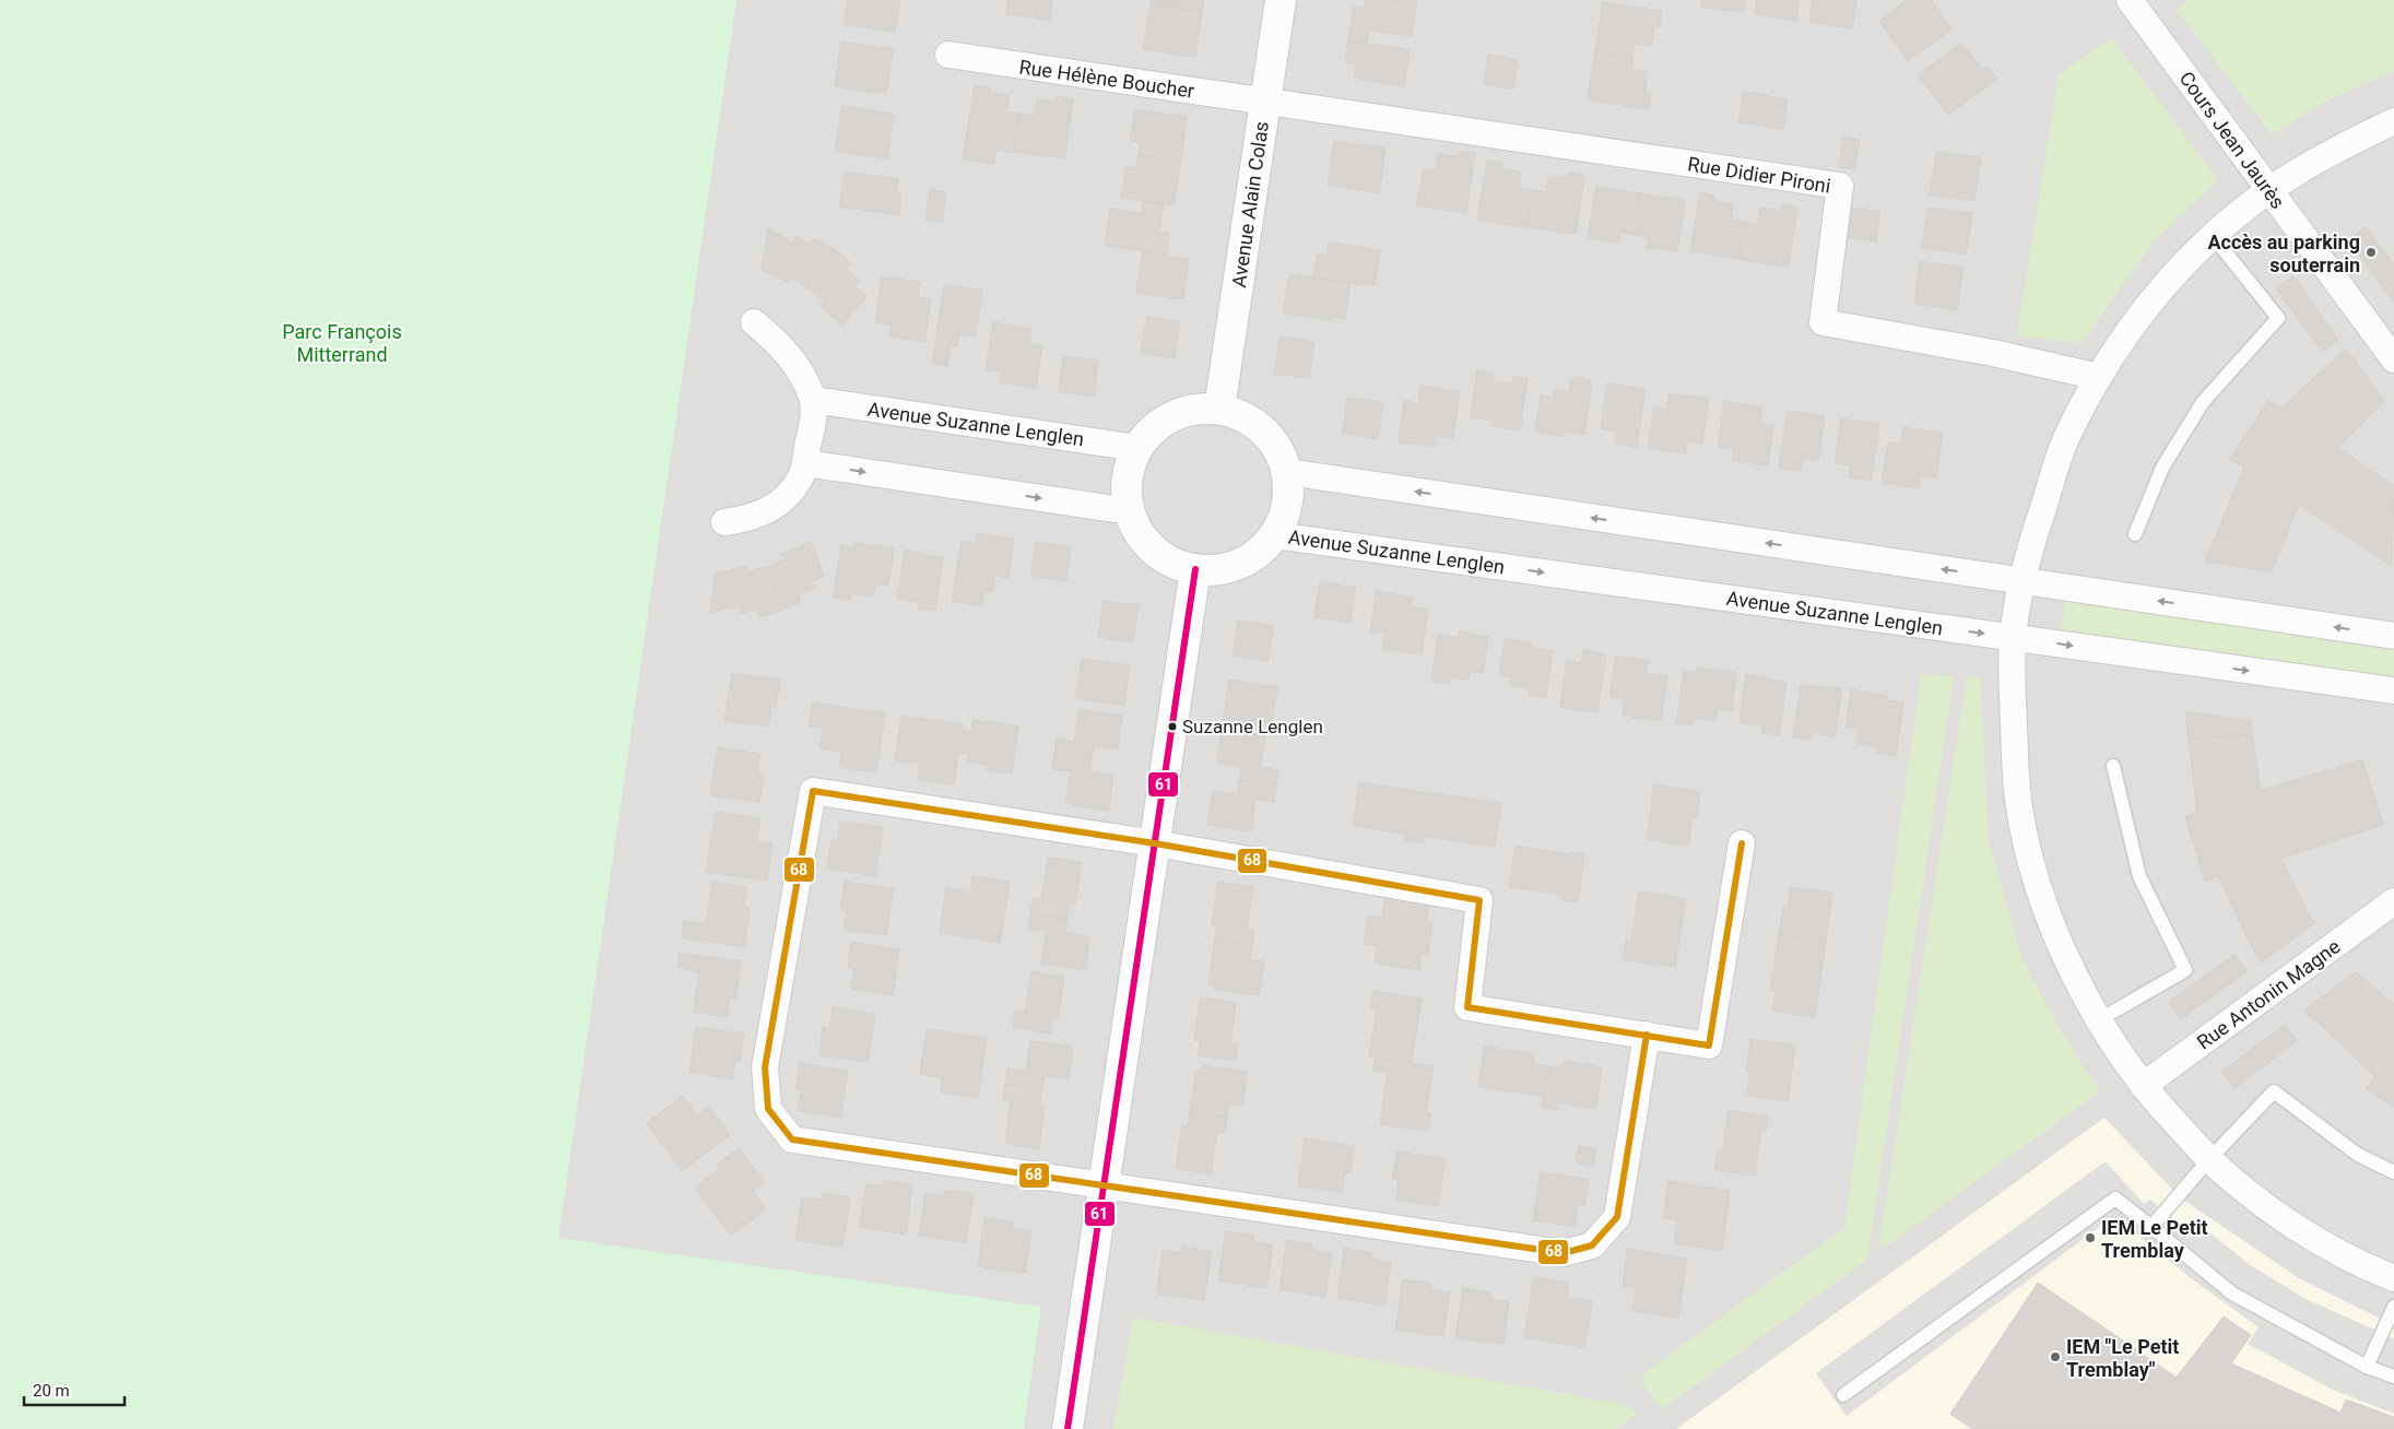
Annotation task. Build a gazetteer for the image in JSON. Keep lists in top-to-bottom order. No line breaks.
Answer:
{"streets":{"street":["Rue Hélène Boucher","Cours Jean Jaurès","Rue Didier Pironi","Avenue Alain Colas","Avenue Suzanne Lenglen","Rue Antonin Magne"]},"crossings":[["Rue Hélène Boucher","Rue Didier Pironi"],["Rue Hélène Boucher","Avenue Alain Colas"],["Rue Didier Pironi","Avenue Alain Colas"],["Avenue Alain Colas","Avenue Suzanne Lenglen"]],"parks":["Parc François Mitterrand"],"places":["Accès au parking souterrain","Suzanne Lenglen","IEM Le Petit Tremblay","IEM \"Le Petit Tremblay\""],"lines":["transit line 61","transit line 68"],"scale_bar":"20 m"}
